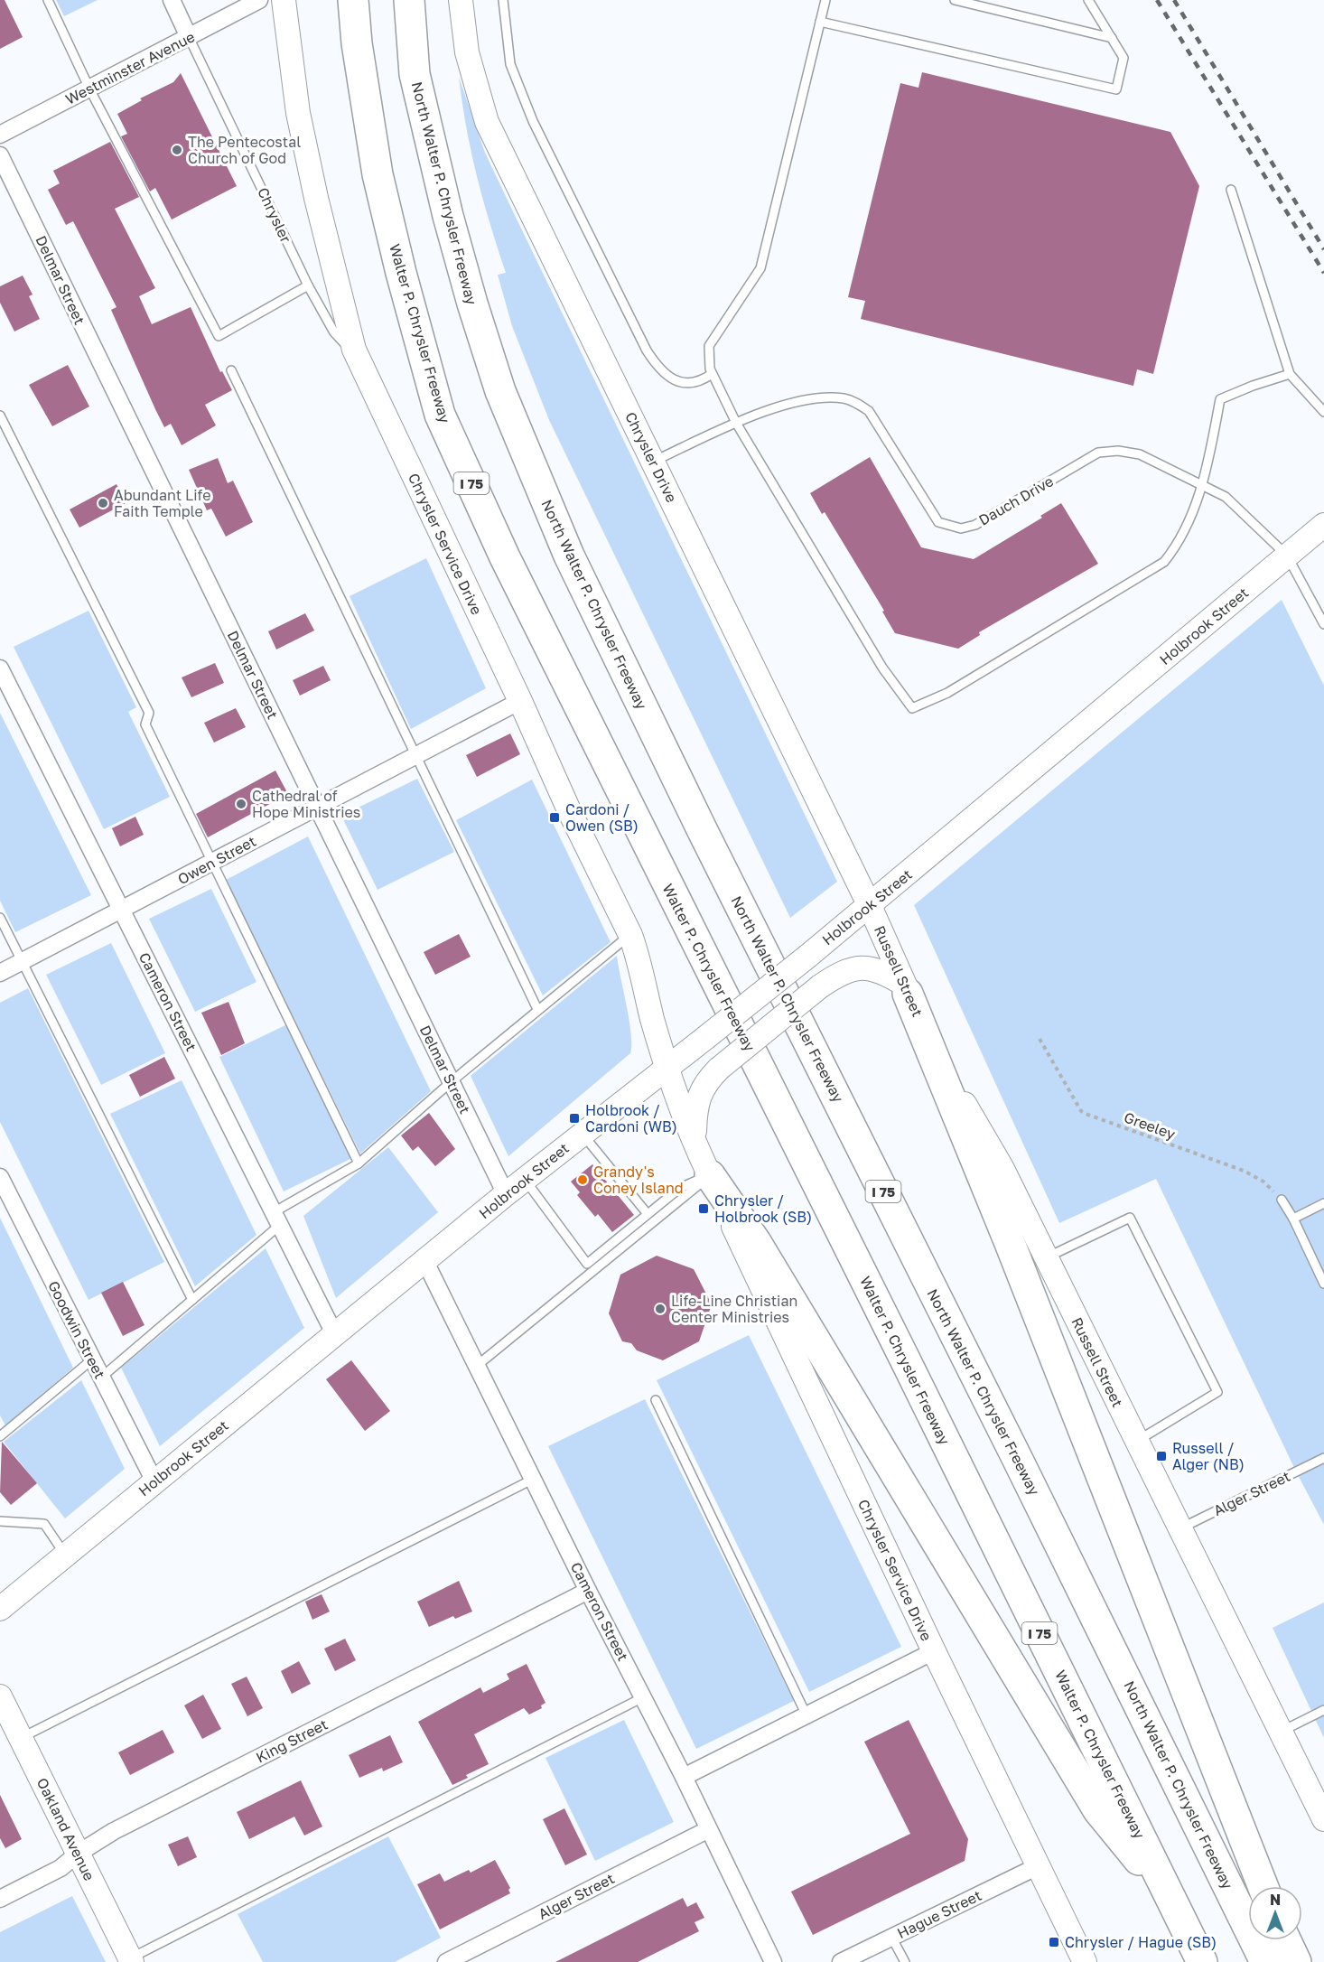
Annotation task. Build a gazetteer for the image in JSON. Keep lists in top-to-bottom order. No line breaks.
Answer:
{"streets":{"highway":["North Walter P. Chrysler Freeway","Walter P. Chrysler Freeway","I 75"],"street":["Westminster Avenue","Delmar Street","Chrysler Drive","Chrysler Service Drive","Holbrook Street","Owen Street","Russell Street","Cameron Street","Goodwin Street","Alger Street","King Street","Oakland Avenue","Hague Street"],"lane":["Chrysler","Dauch Drive"],"path":["Greeley"]},"crossings":[["Westminster Avenue","Chrysler"],["Chrysler","Chrysler Service Drive"],["Delmar Street","Holbrook Street"],["Delmar Street","Owen Street"],["Walter P. Chrysler Freeway","I 75"],["Chrysler Drive","Dauch Drive"],["Chrysler Drive","Holbrook Street"],["Chrysler Drive","Russell Street"],["Dauch Drive","Holbrook Street"],["Chrysler Service Drive","Holbrook Street"],["Chrysler Service Drive","Owen Street"],["Chrysler Service Drive","Hague Street"],["Holbrook Street","Russell Street"],["Holbrook Street","Cameron Street"],["Holbrook Street","Goodwin Street"],["Owen Street","Cameron Street"],["Russell Street","Alger Street"],["Cameron Street","Alger Street"],["Cameron Street","King Street"],["King Street","Oakland Avenue"]],"places":{"other":["The Pentecostal Church of God","Abundant Life Faith Temple","Cathedral of Hope Ministries","Grandy's Coney Island","Life-Line Christian Center Ministries"],"transit":["Cardoni / Owen (SB)","Holbrook / Cardoni (WB)","Chrysler / Holbrook (SB)","Russell / Alger (NB)","Chrysler / Hague (SB)"]},"north":"top"}
